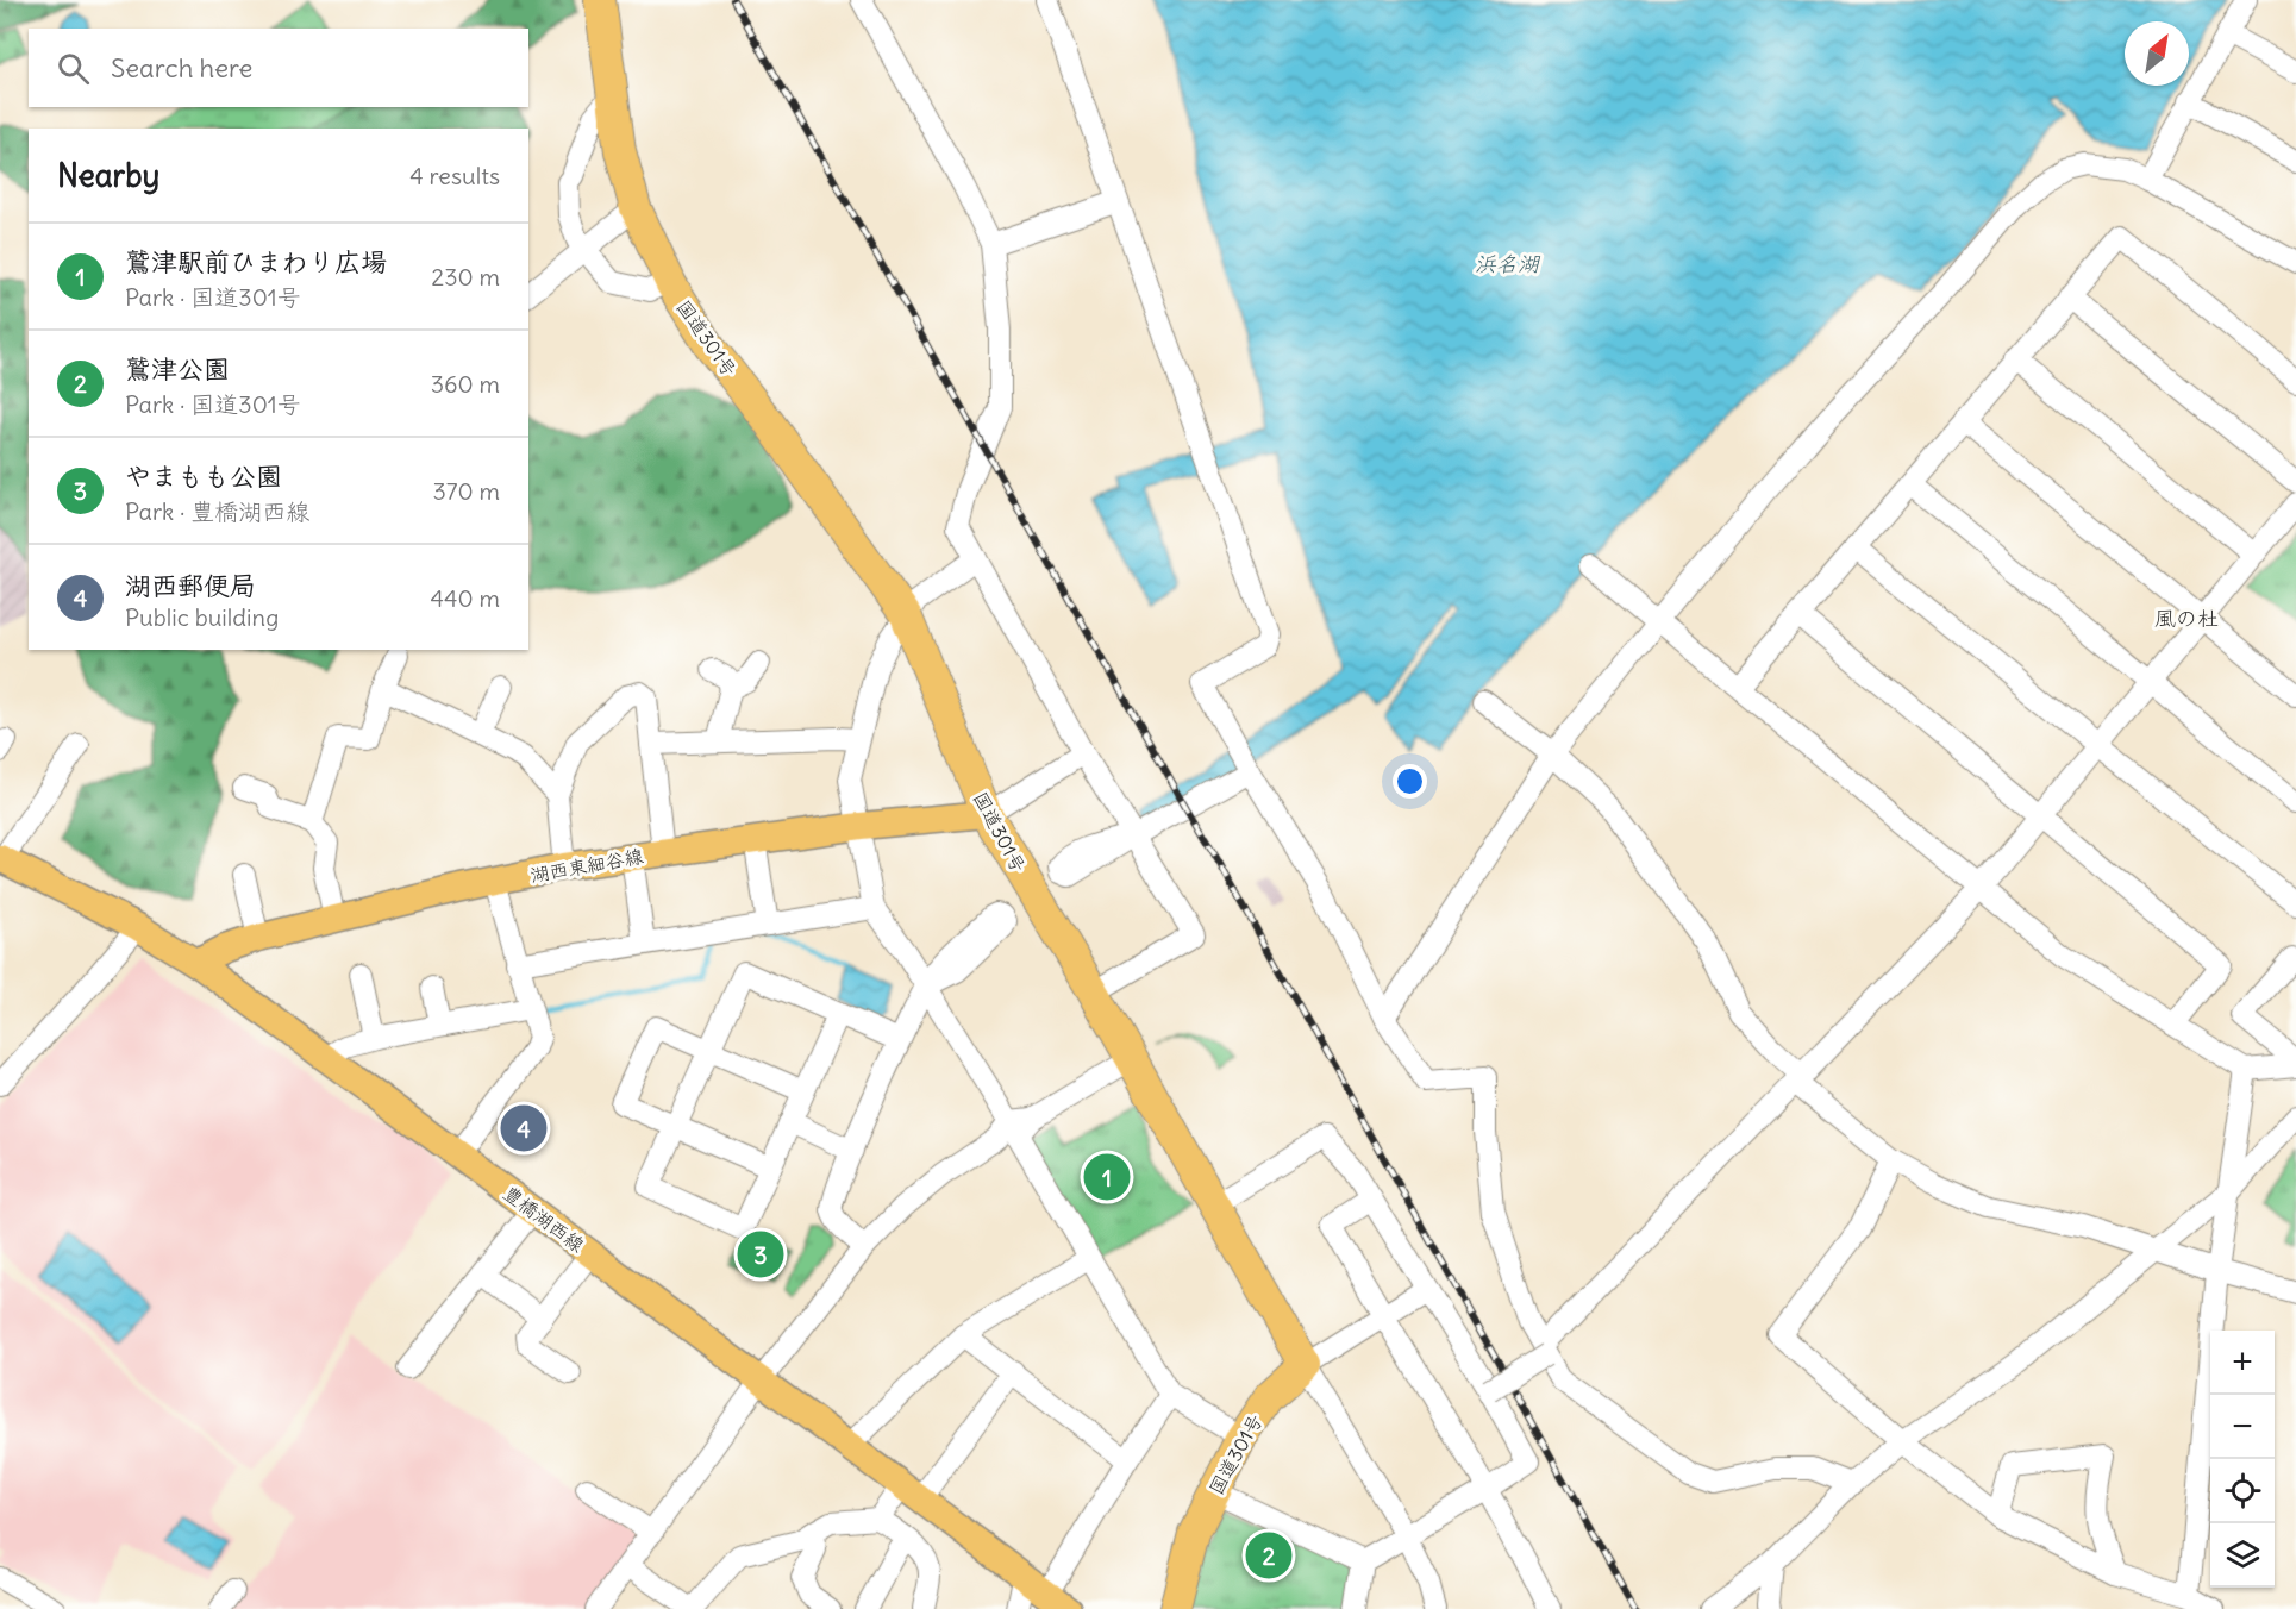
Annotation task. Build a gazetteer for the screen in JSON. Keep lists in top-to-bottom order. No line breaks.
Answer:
{"streets":{"highway":["国道301号"],"main road":["湖西東細谷線","豊橋湖西線"]},"crossings":[["国道301号","湖西東細谷線"],["湖西東細谷線","豊橋湖西線"]],"districts":["風の杜"],"water":["浜名湖"],"north":"top right","page":{"search":"Search here","heading":["Nearby","4 results"],"list":[{"mark":"1","name":"鷲津駅前ひまわり広場","note":"Park · 国道301号","value":"230 m"},{"mark":"2","name":"鷲津公園","note":"Park · 国道301号","value":"360 m"},{"mark":"3","name":"やまもも公園","note":"Park · 豊橋湖西線","value":"370 m"},{"mark":"4","name":"湖西郵便局","note":"Public building","value":"440 m"}],"pins":["4","1","3","2"],"map_buttons":["+","−"]}}
